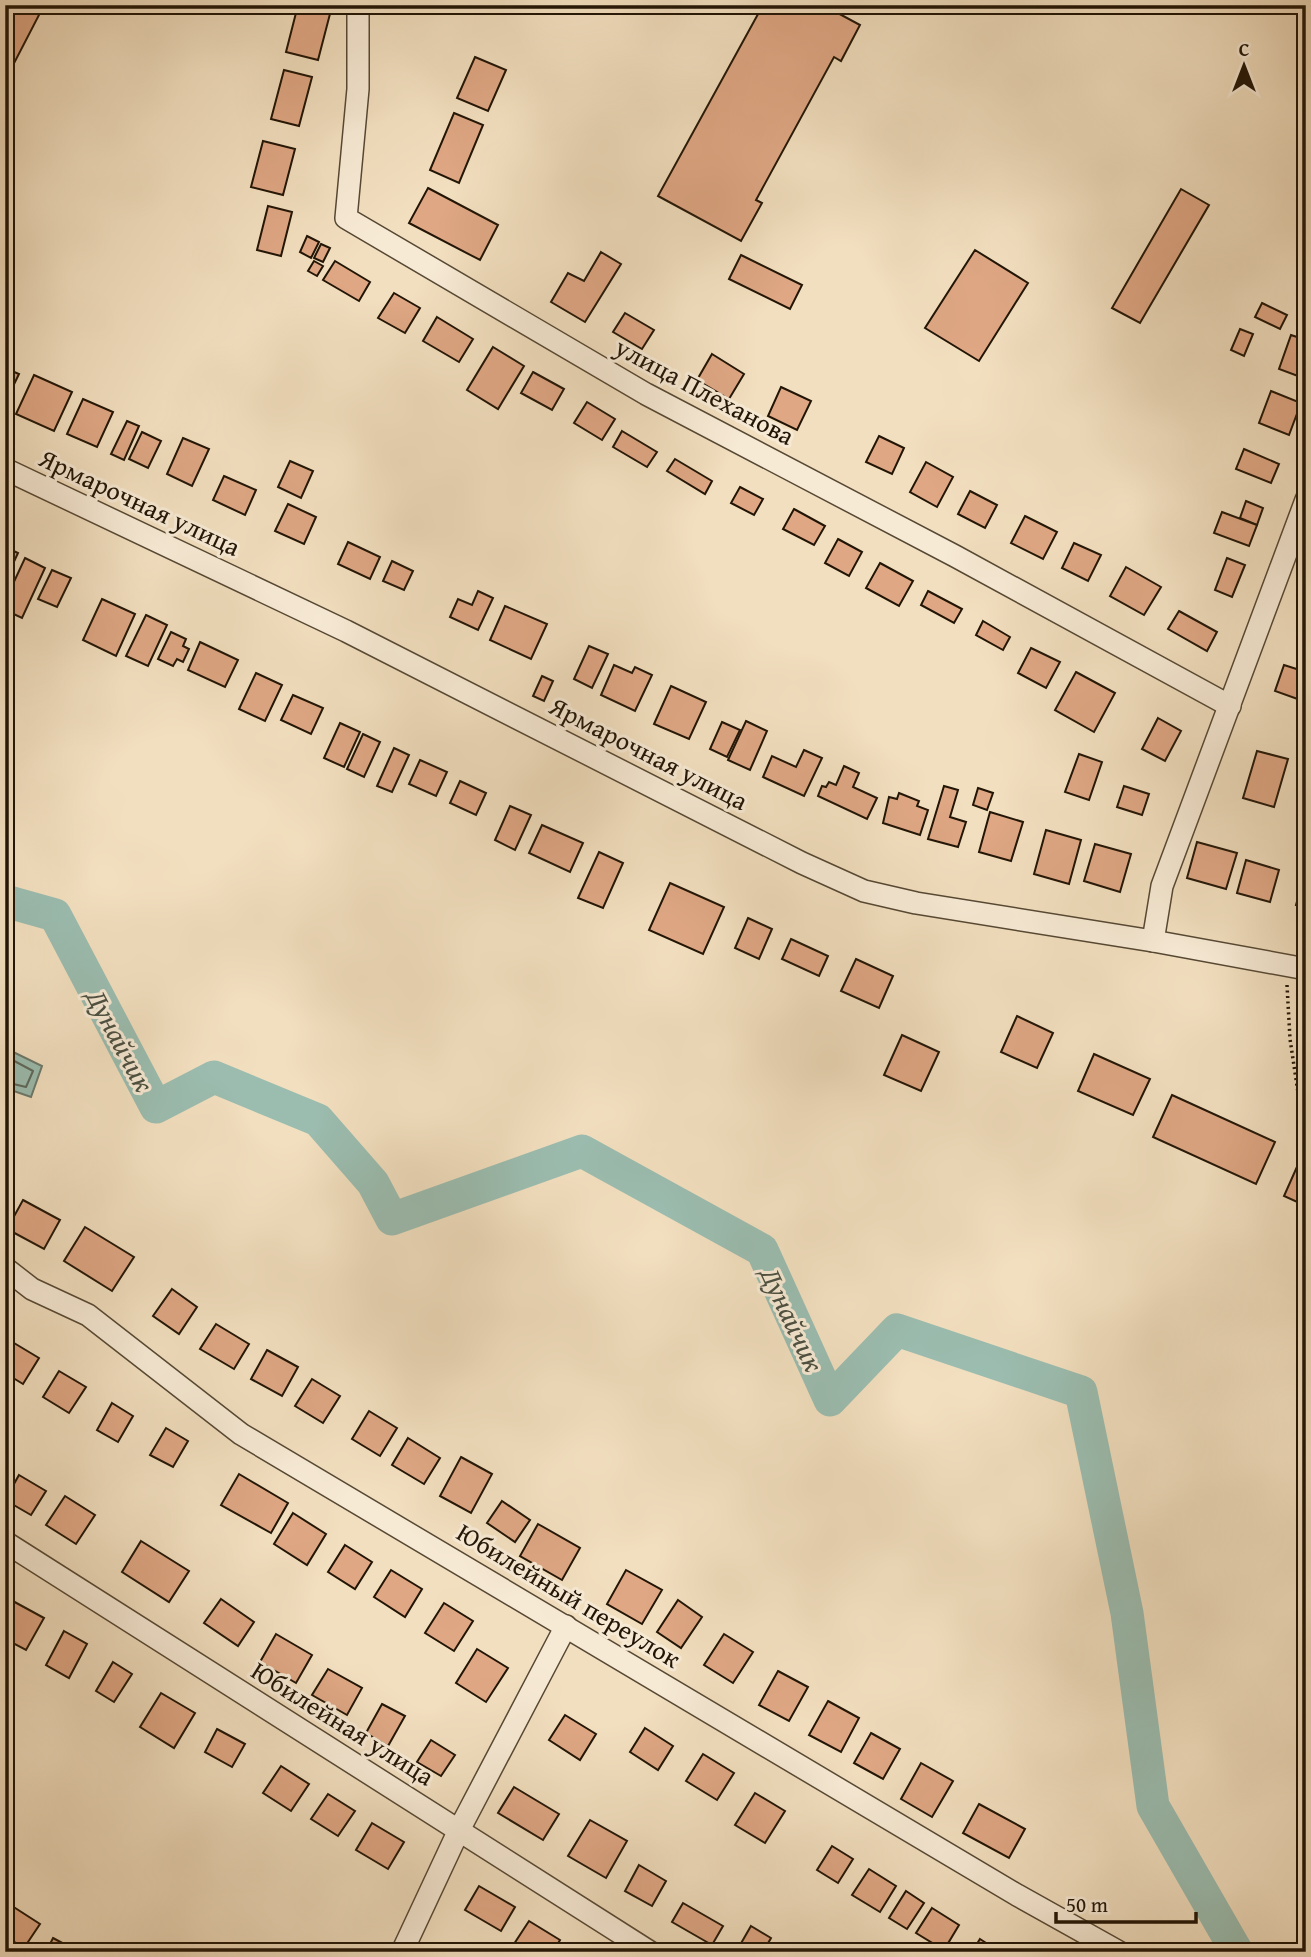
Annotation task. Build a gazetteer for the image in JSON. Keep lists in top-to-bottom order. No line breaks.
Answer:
{"streets":{"street":["улица Плеханова","Ярмарочная улица","Юбилейный переулок","Юбилейная улица"]},"water":["Дунайчик"],"scale_bar":"50 m","north":"top"}
